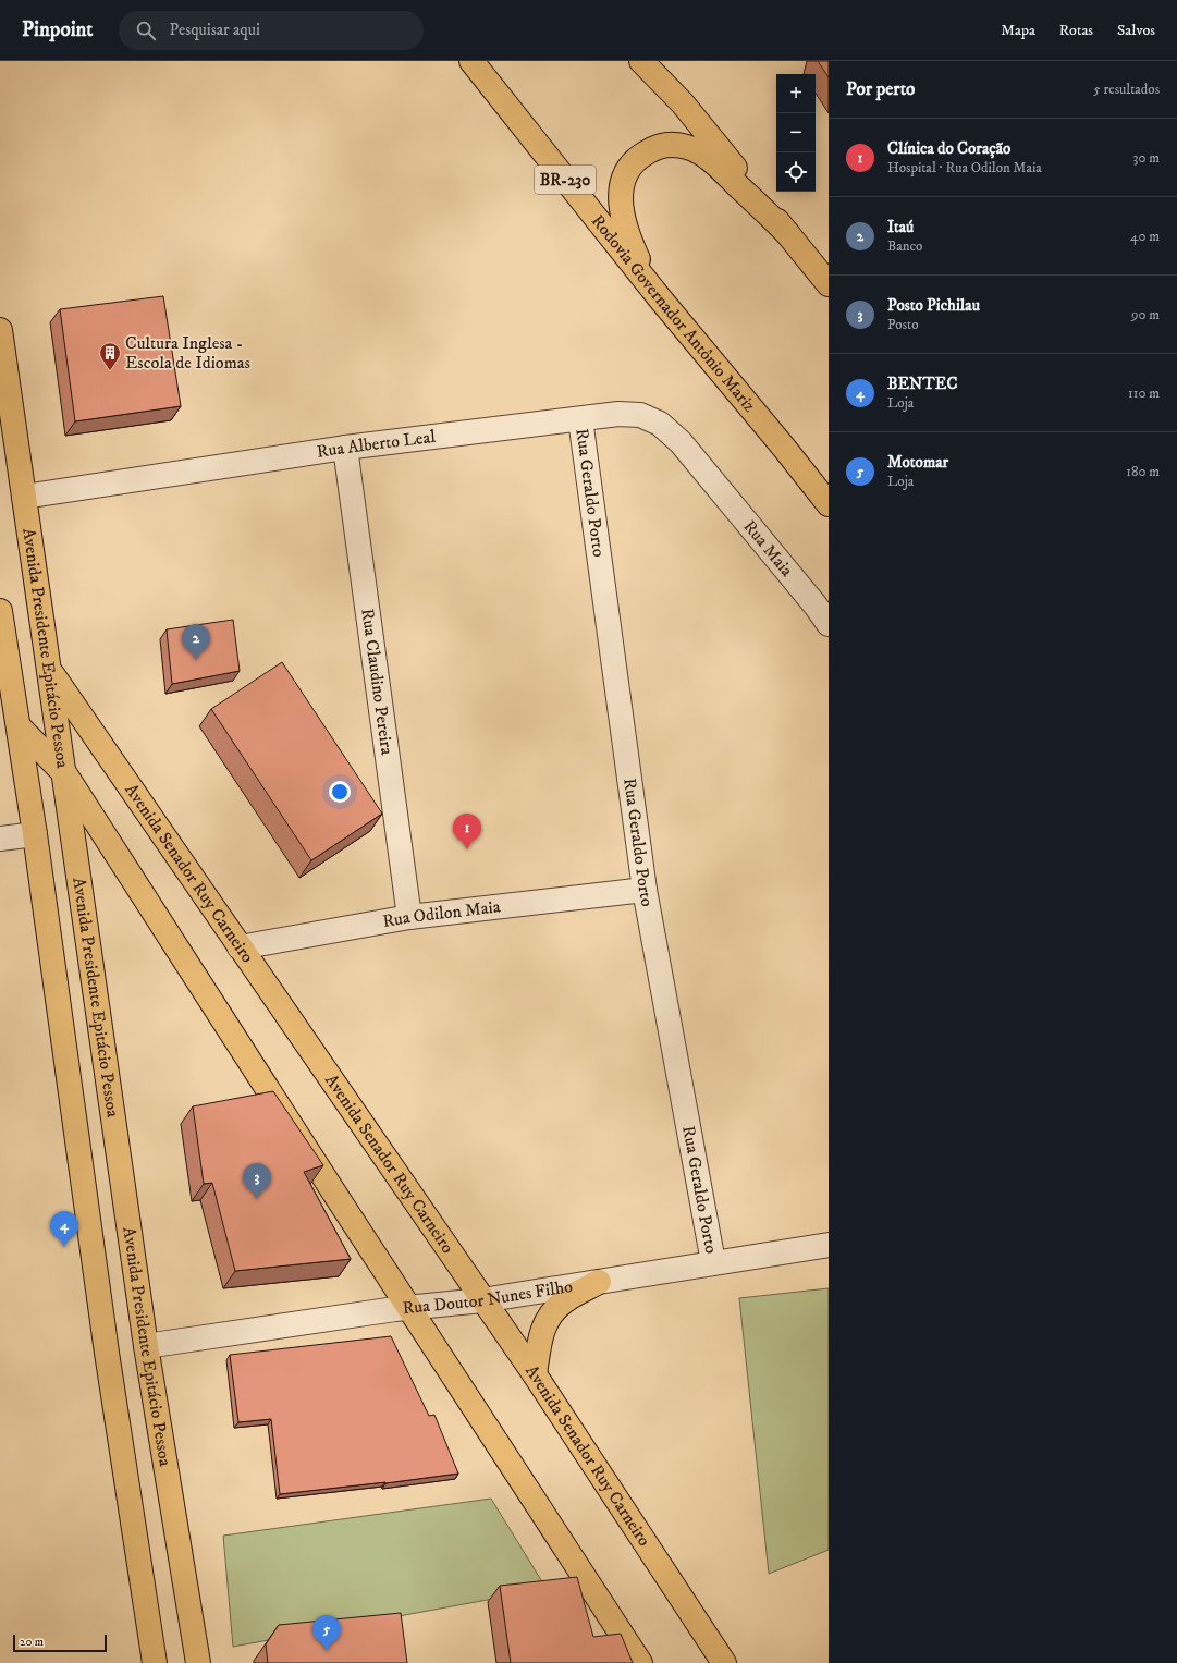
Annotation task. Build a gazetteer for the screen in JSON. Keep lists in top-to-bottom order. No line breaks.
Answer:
{"streets":{"main road":["BR-230","Rodovia Governador Antônio Mariz","Avenida Presidente Epitácio Pessoa","Avenida Senador Ruy Carneiro"],"street":["Rua Alberto Leal","Rua Geraldo Porto","Rua Maia","Rua Claudino Pereira","Rua Odilon Maia","Rua Doutor Nunes Filho"]},"crossings":[["Rua Alberto Leal","Rua Geraldo Porto"],["Rua Alberto Leal","Rua Maia"],["Rua Alberto Leal","Avenida Presidente Epitácio Pessoa"],["Rua Alberto Leal","Rua Claudino Pereira"],["Rua Geraldo Porto","Rua Odilon Maia"],["Rua Geraldo Porto","Rua Doutor Nunes Filho"],["Avenida Presidente Epitácio Pessoa","Avenida Senador Ruy Carneiro"],["Avenida Presidente Epitácio Pessoa","Rua Doutor Nunes Filho"],["Rua Claudino Pereira","Rua Odilon Maia"],["Avenida Senador Ruy Carneiro","Rua Odilon Maia"],["Avenida Senador Ruy Carneiro","Rua Doutor Nunes Filho"]],"places":{"building":["Cultura Inglesa - Escola de Idiomas"]},"scale_bar":"20 m","page":{"header":"Pinpoint","search":"Pesquisar aqui","nav":["Mapa","Rotas","Salvos"],"heading":["Por perto","5 resultados"],"map_buttons":["+","−"],"list":[{"mark":"1","name":"Clínica do Coração","note":"Hospital · Rua Odilon Maia","value":"30 m"},{"mark":"2","name":"Itaú","note":"Banco","value":"40 m"},{"mark":"3","name":"Posto Pichilau","note":"Posto","value":"90 m"},{"mark":"4","name":"BENTEC","note":"Loja","value":"110 m"},{"mark":"5","name":"Motomar","note":"Loja","value":"180 m"}],"pins":["2","1","3","4","5"],"scale":"20 m"}}
